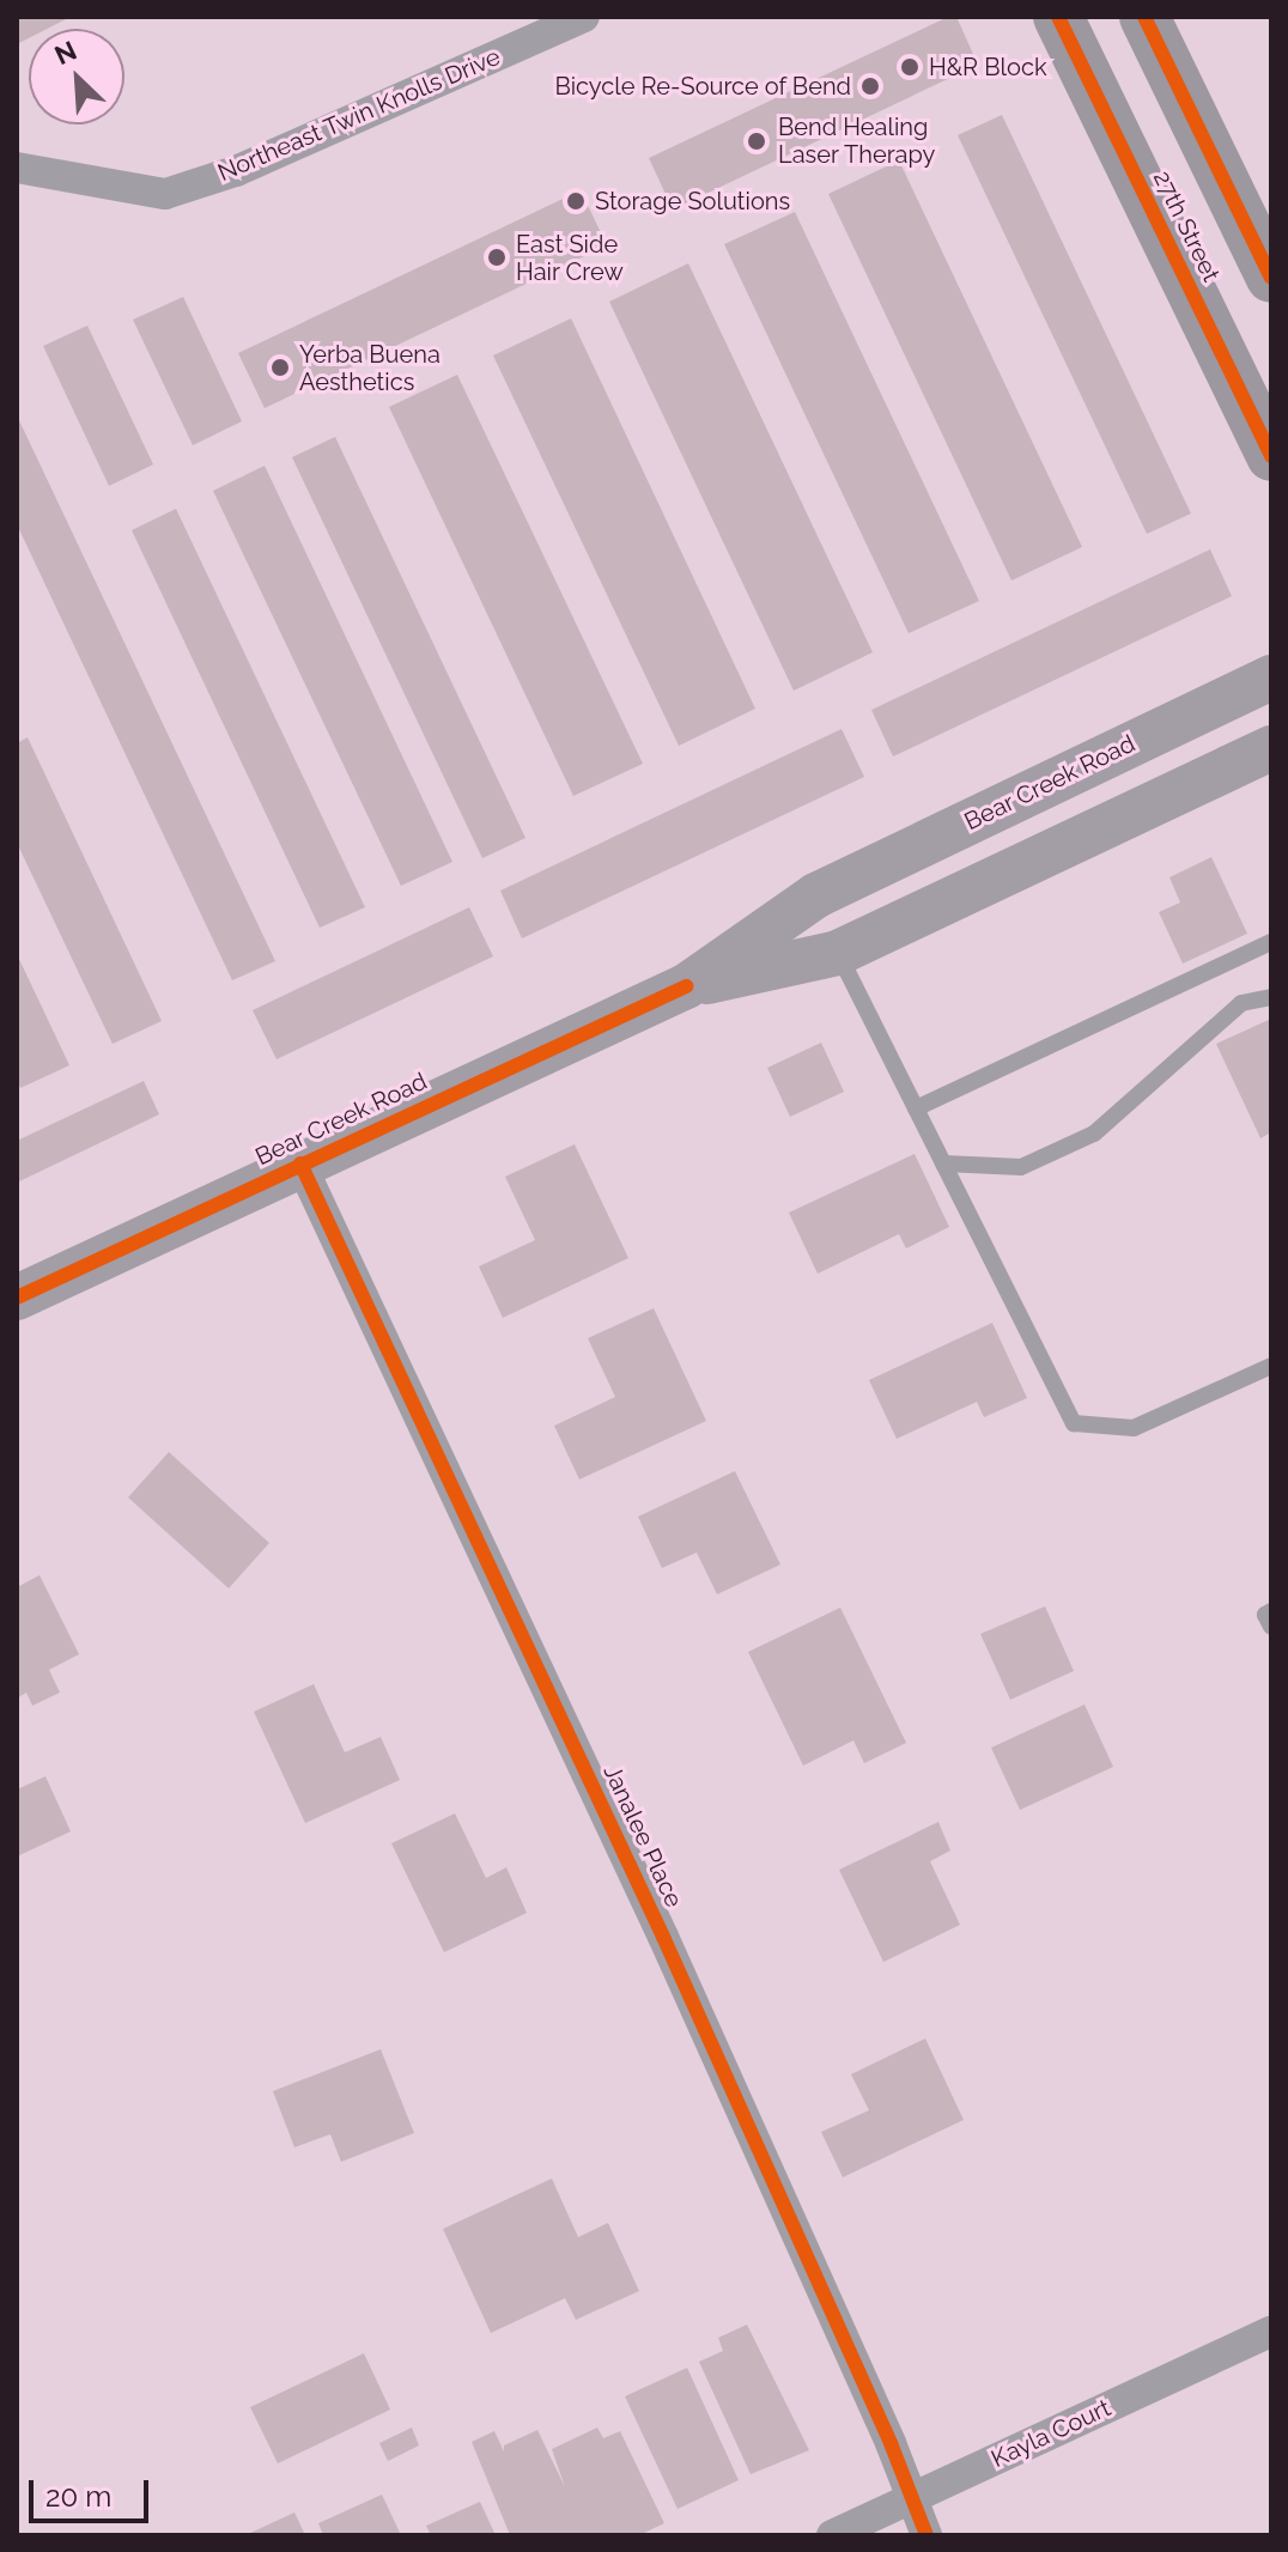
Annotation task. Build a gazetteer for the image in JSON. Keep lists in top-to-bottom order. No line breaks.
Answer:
{"streets":{"main road":["27th Street"],"street":["Northeast Twin Knolls Drive","Bear Creek Road","Janalee Place","Kayla Court"]},"crossings":[["Bear Creek Road","Janalee Place"],["Janalee Place","Kayla Court"]],"places":["H&R Block","Bicycle Re-Source of Bend","Bend Healing Laser Therapy","Storage Solutions","East Side Hair Crew","Yerba Buena Aesthetics"],"scale_bar":"20 m","north":"top left"}
